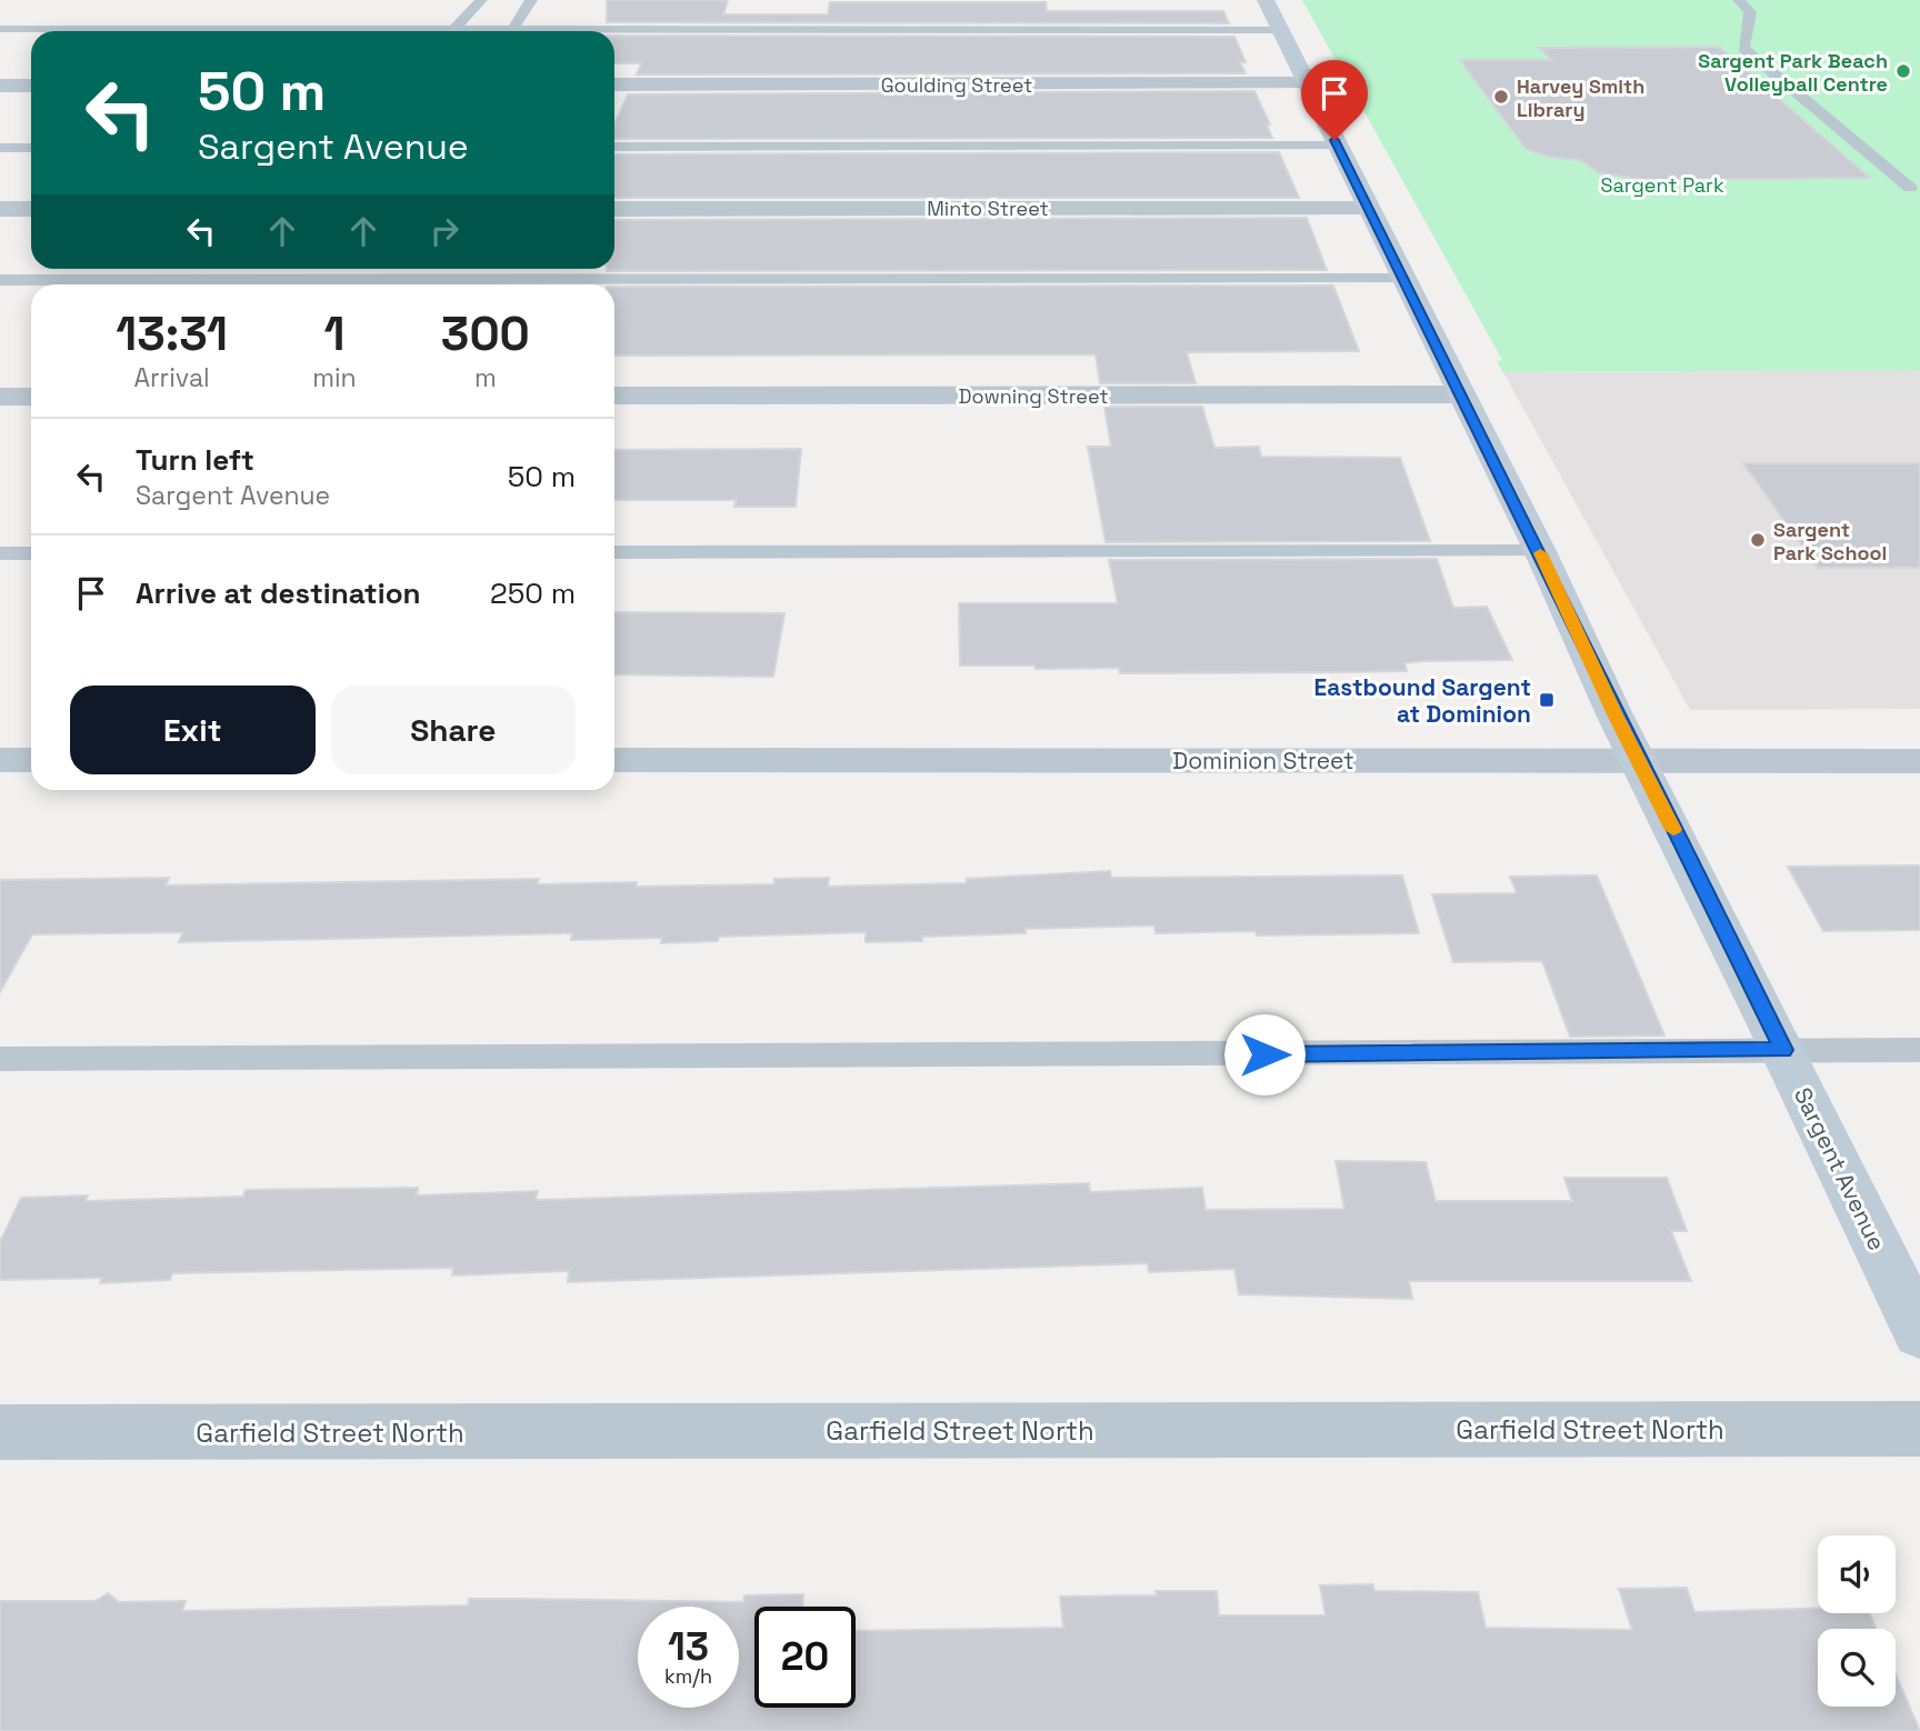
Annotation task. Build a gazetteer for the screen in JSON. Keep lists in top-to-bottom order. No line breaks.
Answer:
{"streets":{"main road":["Sargent Avenue"],"street":["Goulding Street","Minto Street","Downing Street","Dominion Street","Garfield Street North"]},"crossings":[["Goulding Street","Sargent Avenue"],["Minto Street","Sargent Avenue"],["Downing Street","Sargent Avenue"],["Dominion Street","Sargent Avenue"]],"parks":["Sargent Park"],"places":{"other":["Sargent Park Beach Volleyball Centre","Harvey Smith Library","Sargent Park School"],"transit":["Eastbound Sargent at Dominion"]},"page":{"turn":["50 m","Sargent Avenue"],"eta":["13:31","Arrival","1","min","300","m"],"list":[{"name":"Turn left","note":"Sargent Avenue","value":"50 m"},{"name":"Arrive at destination","value":"250 m"}],"buttons":["Exit","Share"],"speed":"13 km/h","limit":"20"}}
